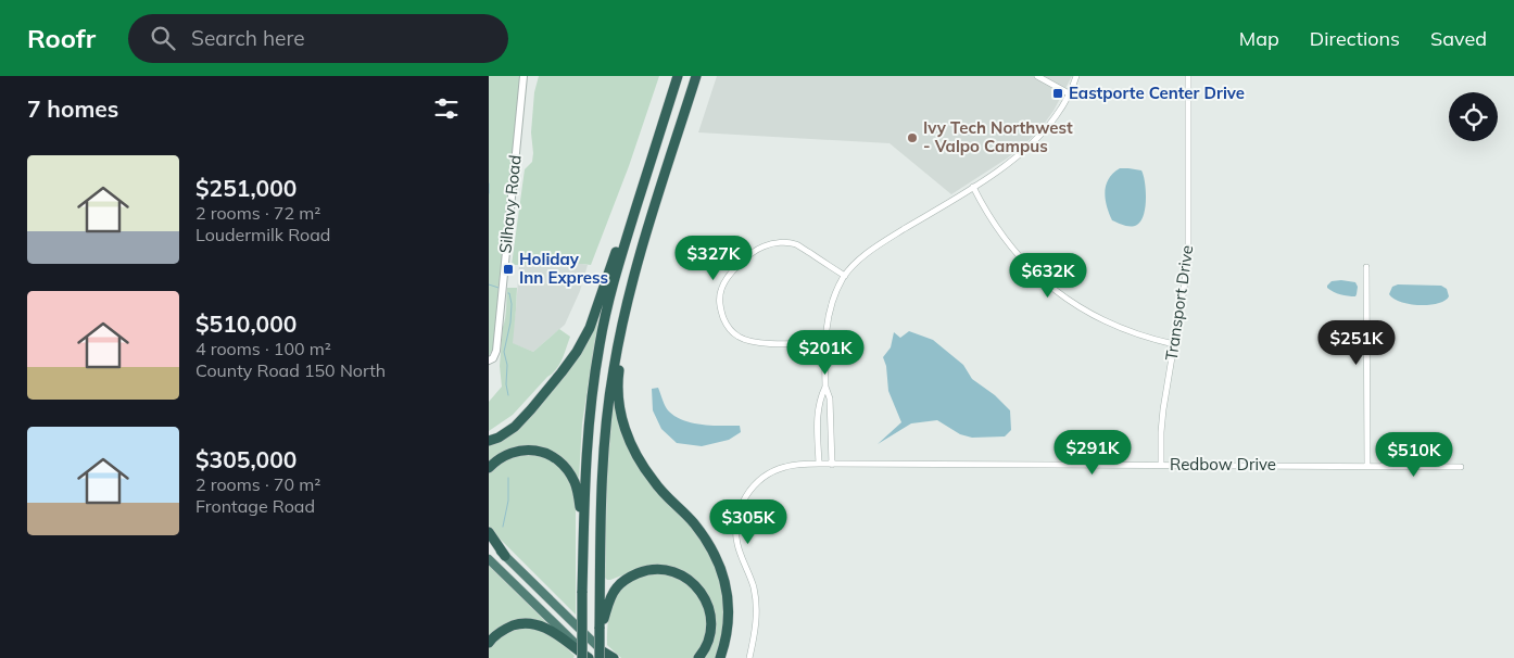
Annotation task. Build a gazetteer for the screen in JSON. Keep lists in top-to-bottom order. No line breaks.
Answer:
{"streets":{"street":["Silhavy Road","Transport Drive","Redbow Drive"]},"crossings":[["Transport Drive","Redbow Drive"]],"places":{"transit":["Eastporte Center Drive","Holiday Inn Express"],"other":["Ivy Tech Northwest - Valpo Campus"]},"page":{"header":"Roofr","search":"Search here","nav":["Map","Directions","Saved"],"heading":"7 homes","list":[{"name":"$251,000","note":"2 rooms · 72 m² · Loudermilk Road"},{"name":"$510,000","note":"4 rooms · 100 m² · County Road 150 North"},{"name":"$305,000","note":"2 rooms · 70 m² · Frontage Road"}],"price":["$327K","$632K","$251K","$201K","$291K","$510K","$305K"]}}
